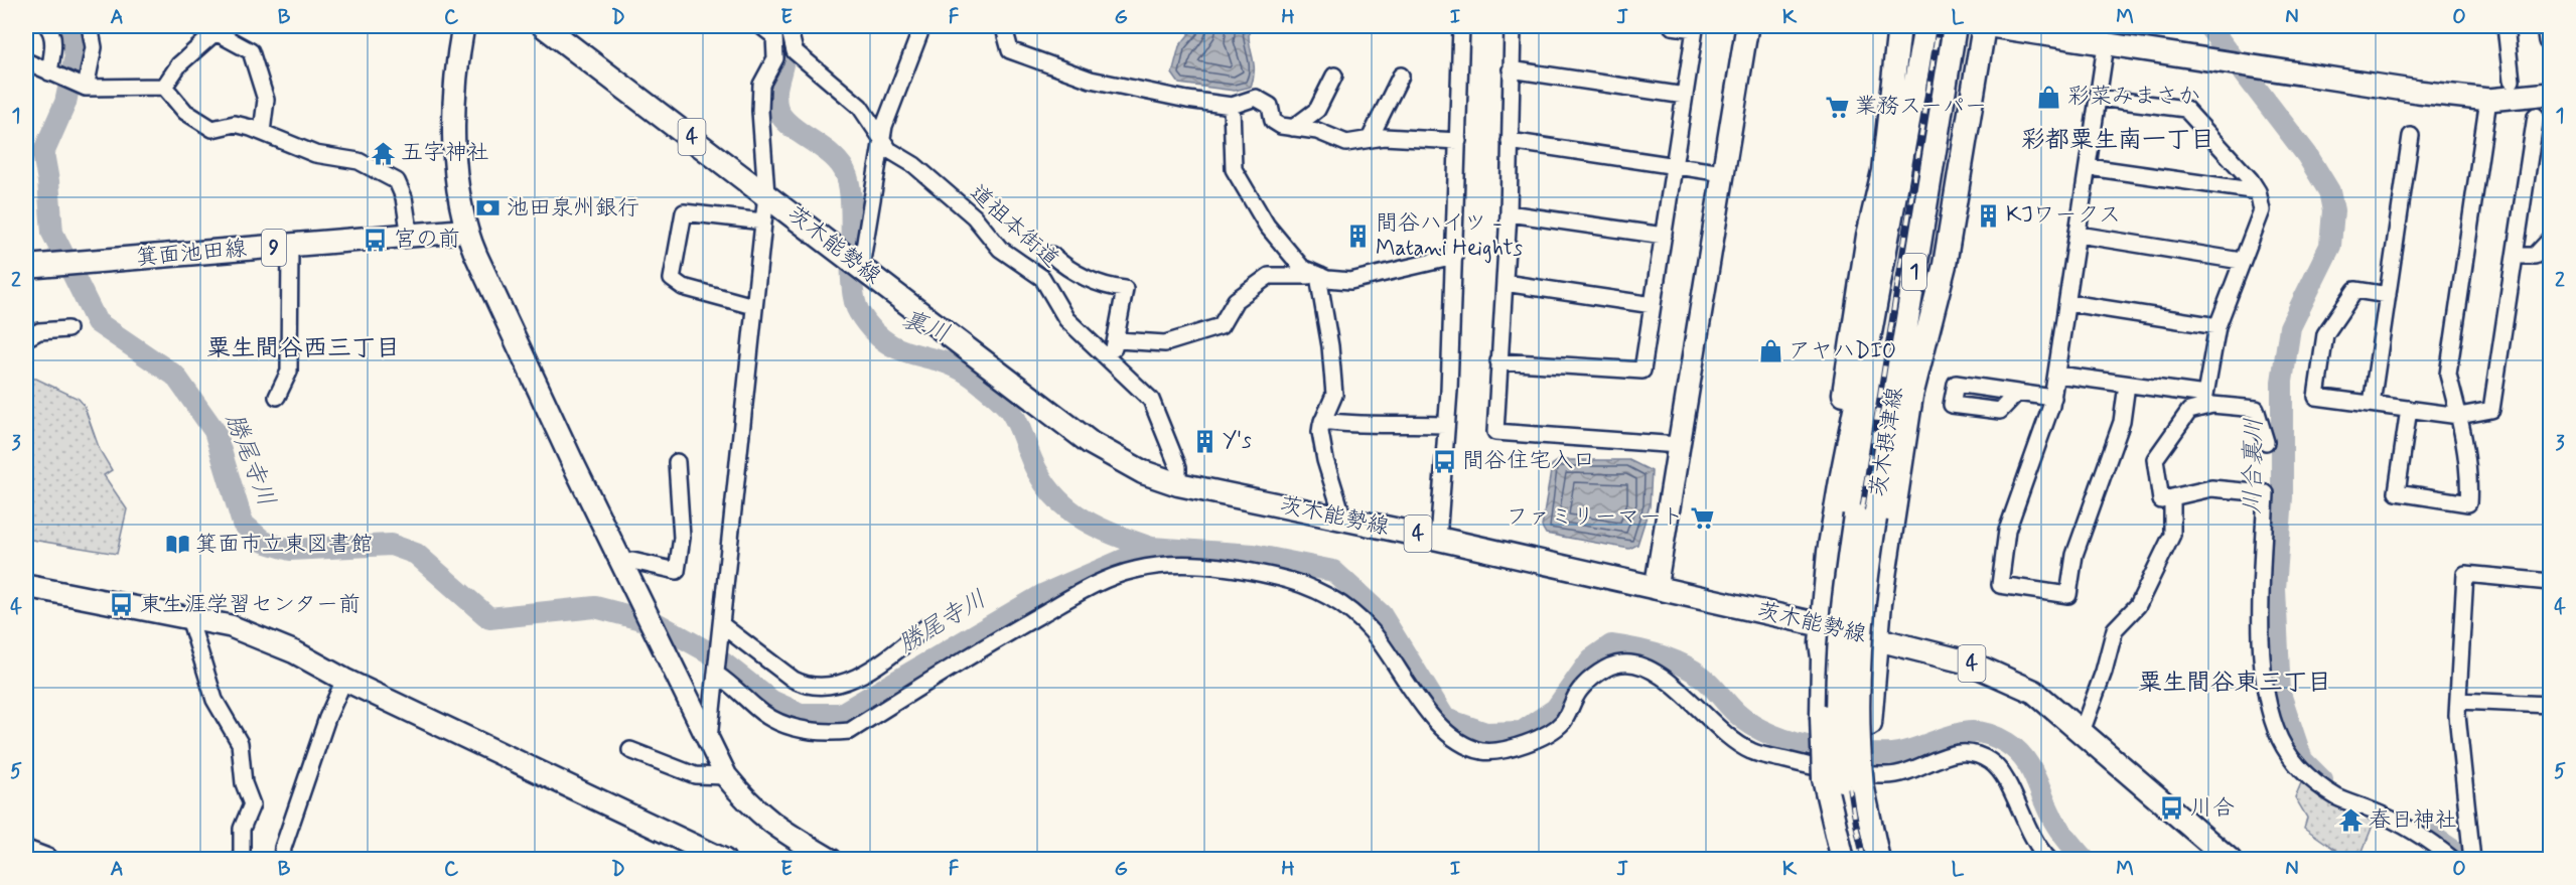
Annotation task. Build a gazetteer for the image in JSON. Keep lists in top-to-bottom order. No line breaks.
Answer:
{"streets":{"main road":["4","茨木能勢線","9","箕面池田線","1","茨木摂津線"],"street":["道祖本街道"]},"crossings":[["道祖本街道","茨木能勢線"]],"districts":["彩都粟生南一丁目","粟生間谷西三丁目","粟生間谷東三丁目"],"water":["裏川","勝尾寺川","川合裏川"],"places":{"shop":["彩菜みまさか","アヤハDIO"],"supermarket":["業務スーパー","ファミリーマート"],"temple":["五字神社","春日神社"],"bank":["池田泉州銀行"],"building":["KJワークス","間谷ハイツ - Matani Heights","Y's"],"bus stop":["宮の前","間谷住宅入口","東生涯学習センター前","川合"],"library":["箕面市立東図書館"]},"grid":{"columns":["A","B","C","D","E","F","G","H","I","J","K","L","M","N","O"],"rows":["1","2","3","4","5"]}}
